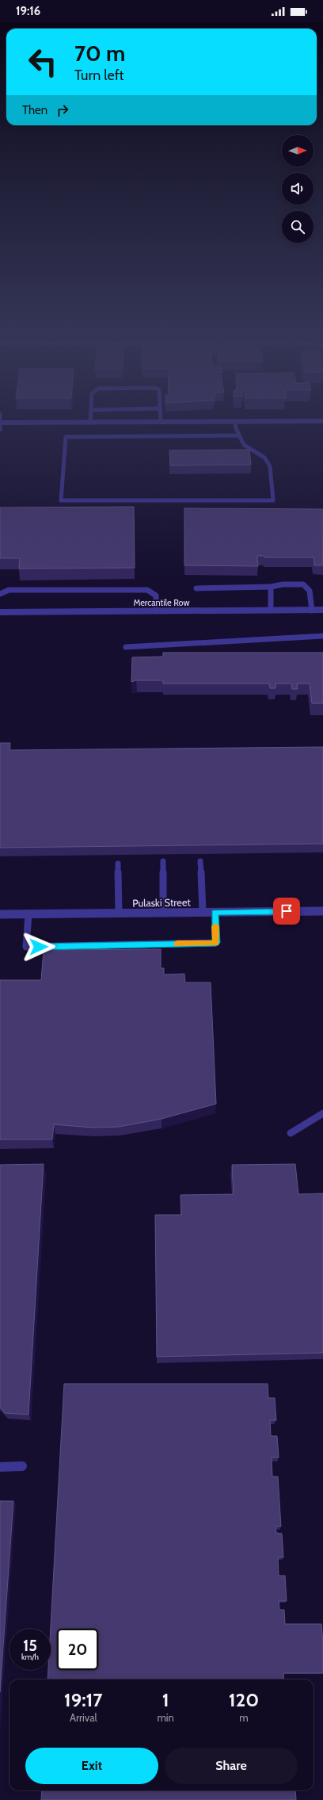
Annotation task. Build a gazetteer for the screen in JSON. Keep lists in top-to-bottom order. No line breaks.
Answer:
{"streets":{"street":["Mercantile Row","Pulaski Street"]},"north":"right","page":{"status":"19:16","turn":["70 m","Turn left"],"then":"Then","speed":"15 km/h","limit":"20","eta":["19:17","Arrival","1","min","120","m"],"buttons":["Exit","Share"]}}
